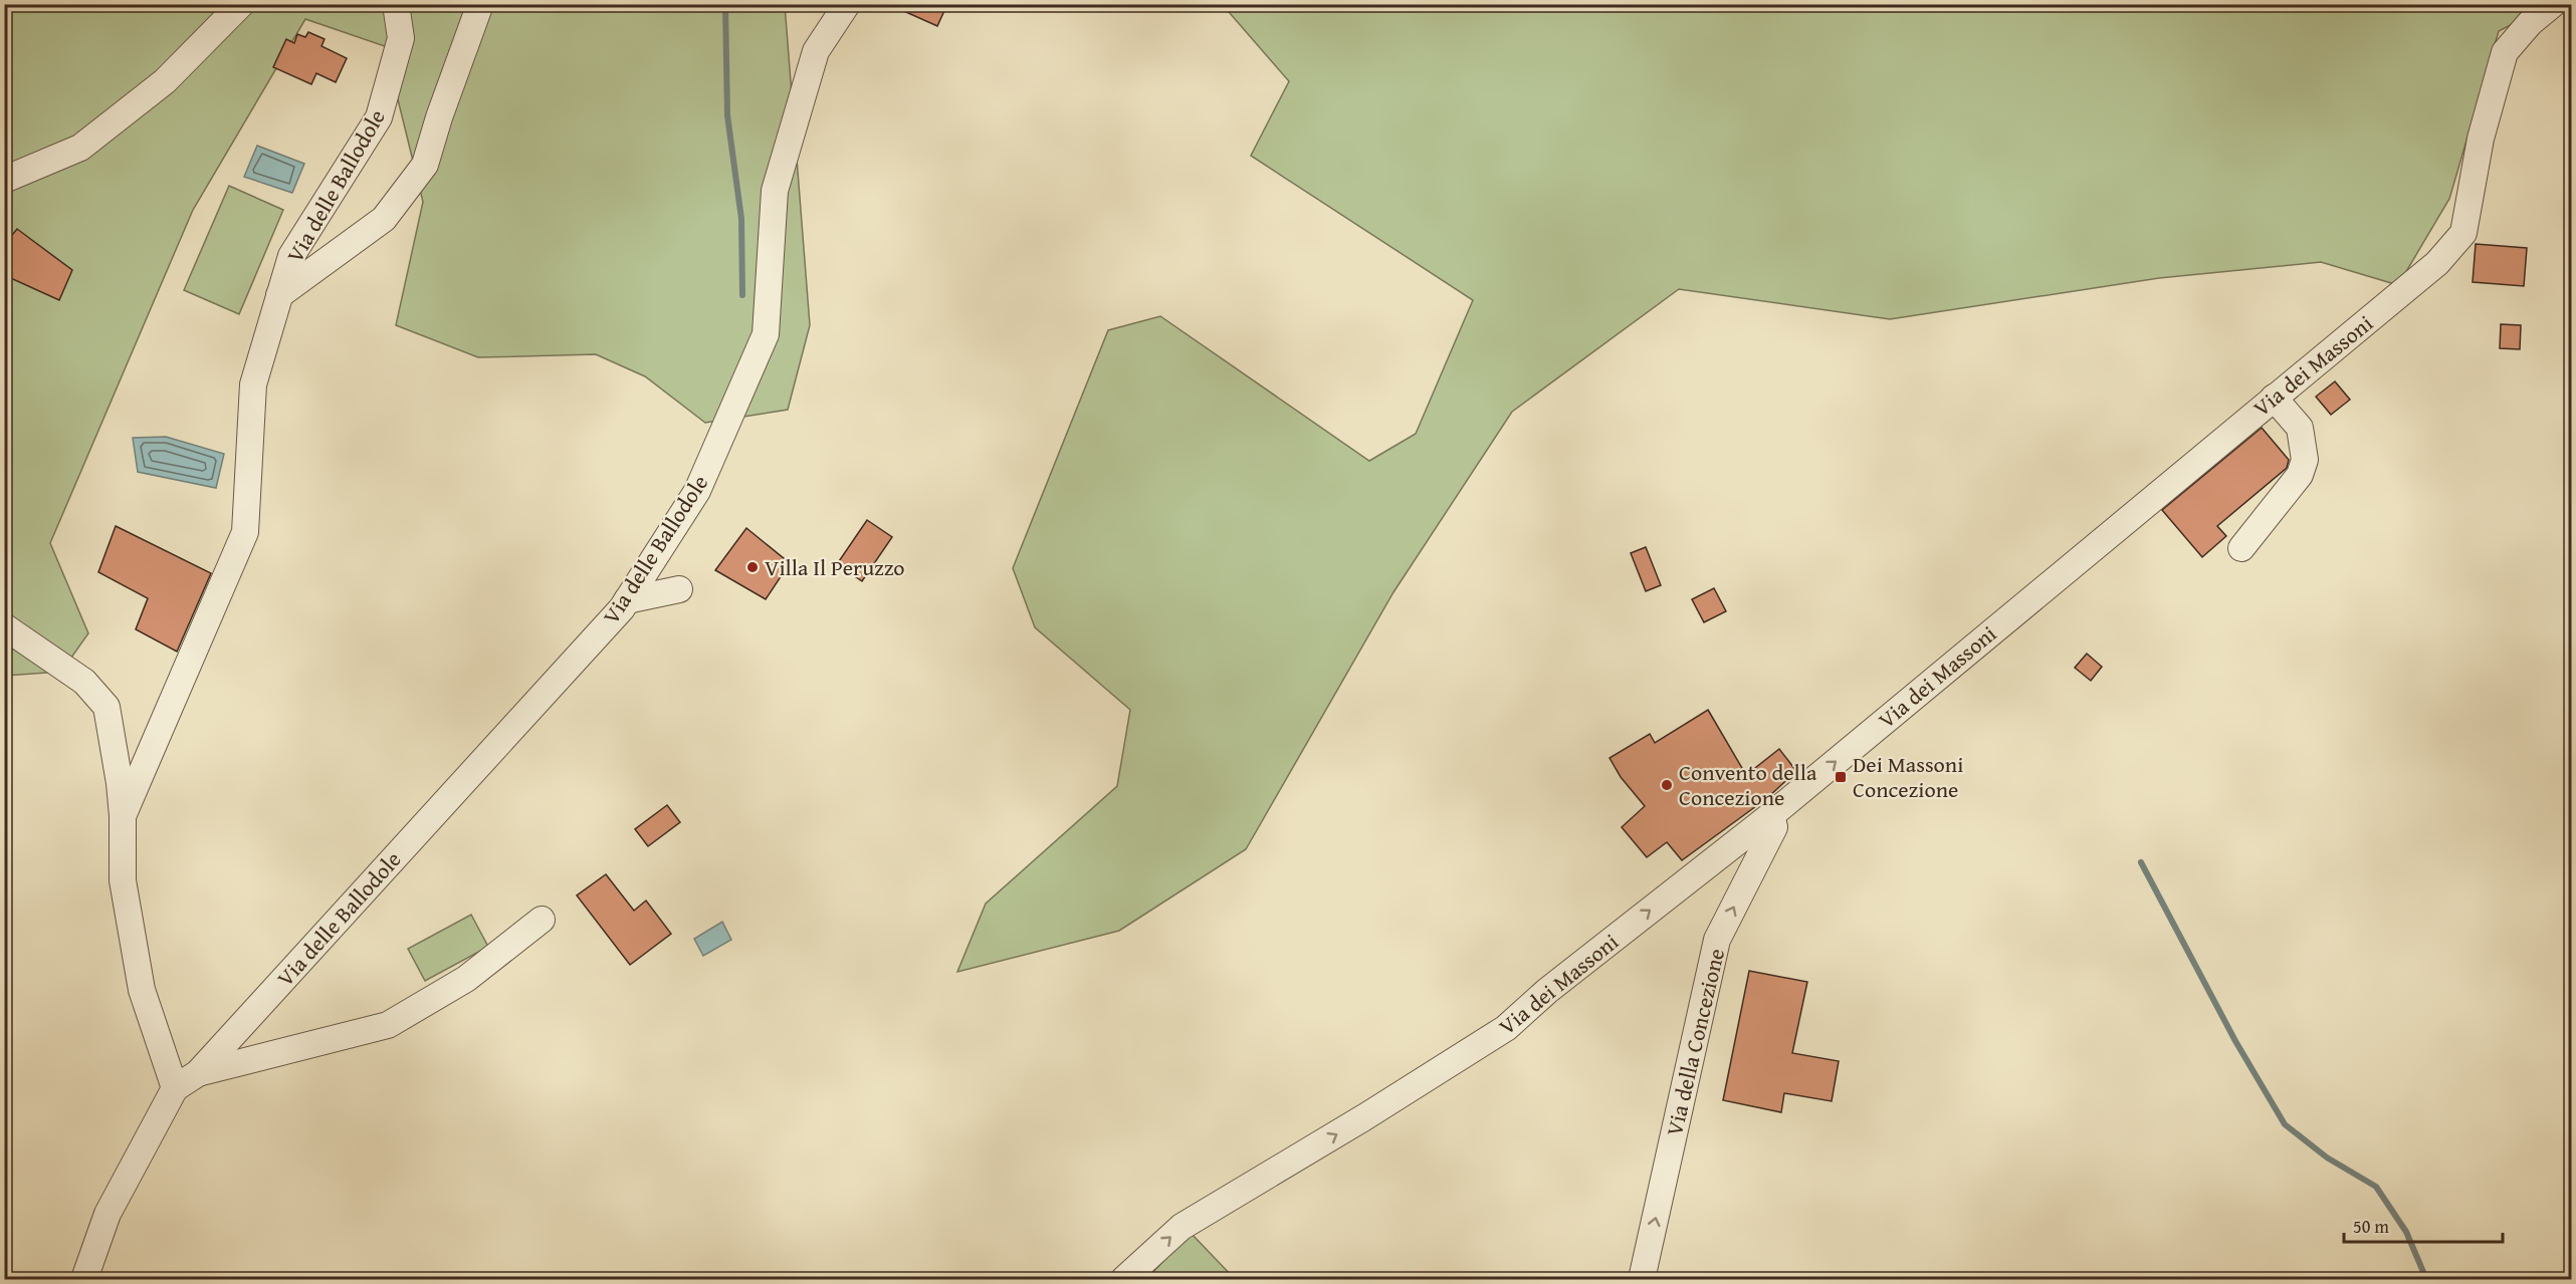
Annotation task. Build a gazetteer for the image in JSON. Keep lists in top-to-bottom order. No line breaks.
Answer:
{"streets":{"street":["Via delle Ballodole","Via dei Massoni","Via della Concezione"]},"crossings":[["Via dei Massoni","Via della Concezione"]],"one_way":["Via dei Massoni","Via della Concezione"],"places":{"other":["Villa Il Peruzzo","Convento della Concezione"],"transit":["Dei Massoni Concezione"]},"scale_bar":"50 m"}
